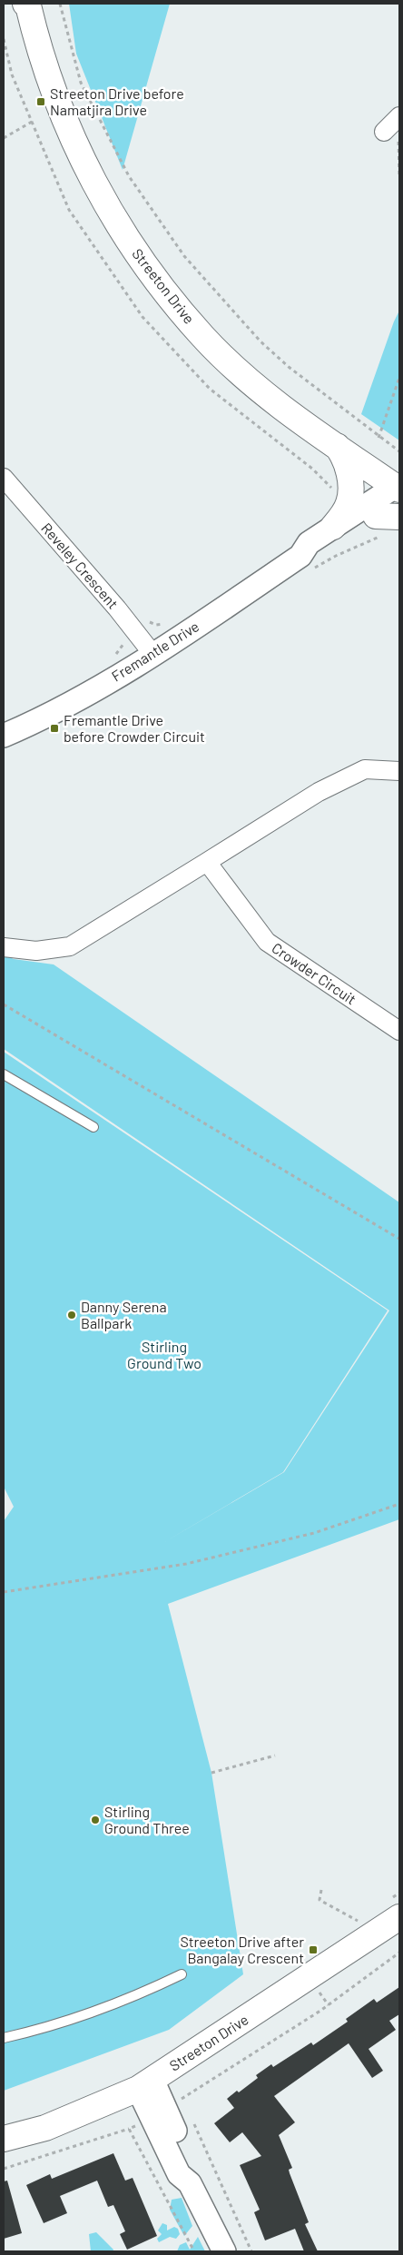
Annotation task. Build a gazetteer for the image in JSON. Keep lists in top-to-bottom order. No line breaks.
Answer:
{"streets":{"main road":["Streeton Drive"],"street":["Reveley Crescent","Fremantle Drive","Crowder Circuit"]},"crossings":[["Streeton Drive","Fremantle Drive"],["Reveley Crescent","Fremantle Drive"]],"parks":["Stirling Ground Two"],"places":{"transit":["Streeton Drive before Namatjira Drive","Fremantle Drive before Crowder Circuit","Streeton Drive after Bangalay Crescent"],"other":["Danny Serena Ballpark","Stirling Ground Three"]}}
